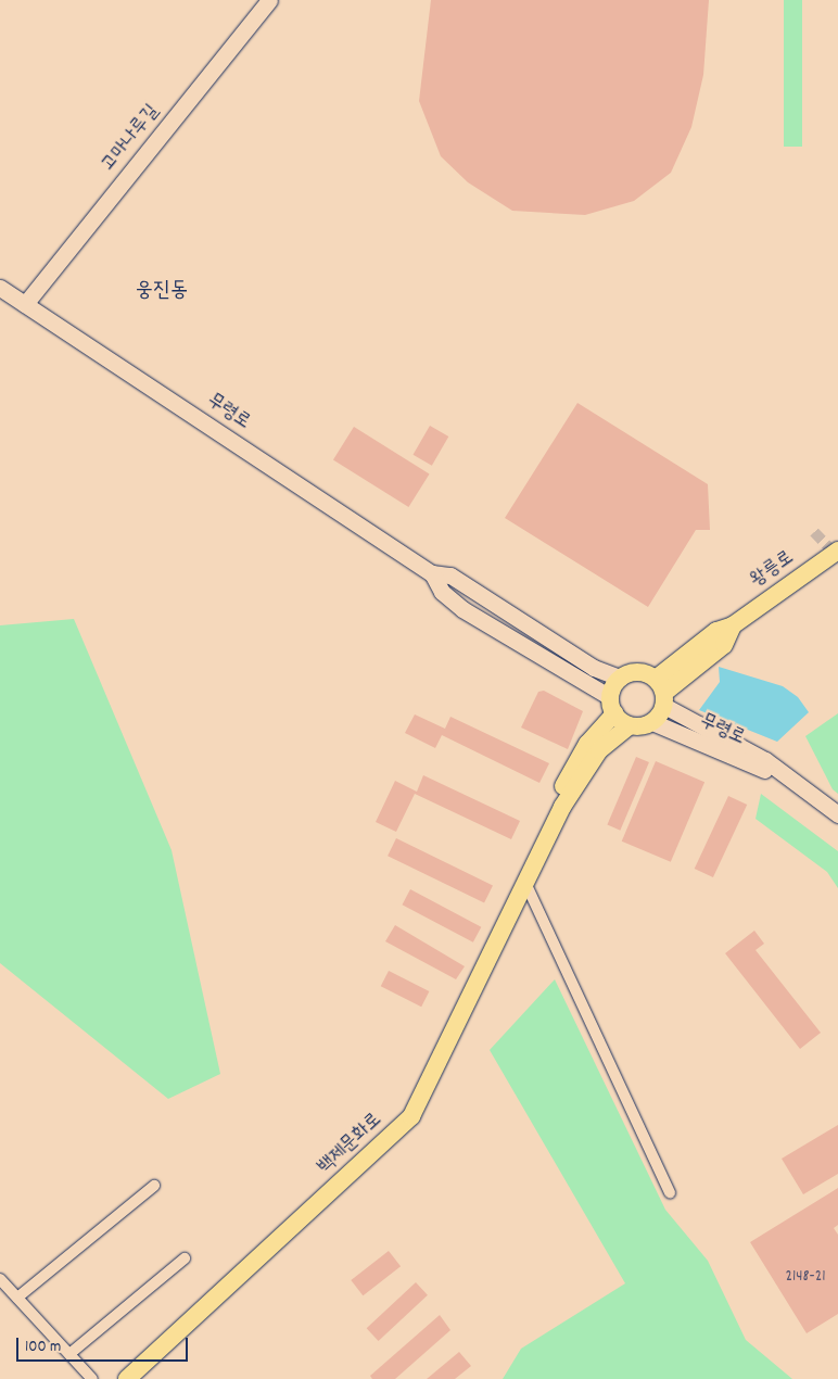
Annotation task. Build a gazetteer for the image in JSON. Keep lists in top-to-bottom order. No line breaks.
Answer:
{"streets":{"main road":["고마나루길","무령로","왕릉로","백제문화로"]},"crossings":[["고마나루길","무령로"],["무령로","왕릉로"],["무령로","백제문화로"],["왕릉로","백제문화로"]],"districts":["웅진동"],"house_numbers":["2148-21"],"scale_bar":"100 m"}
